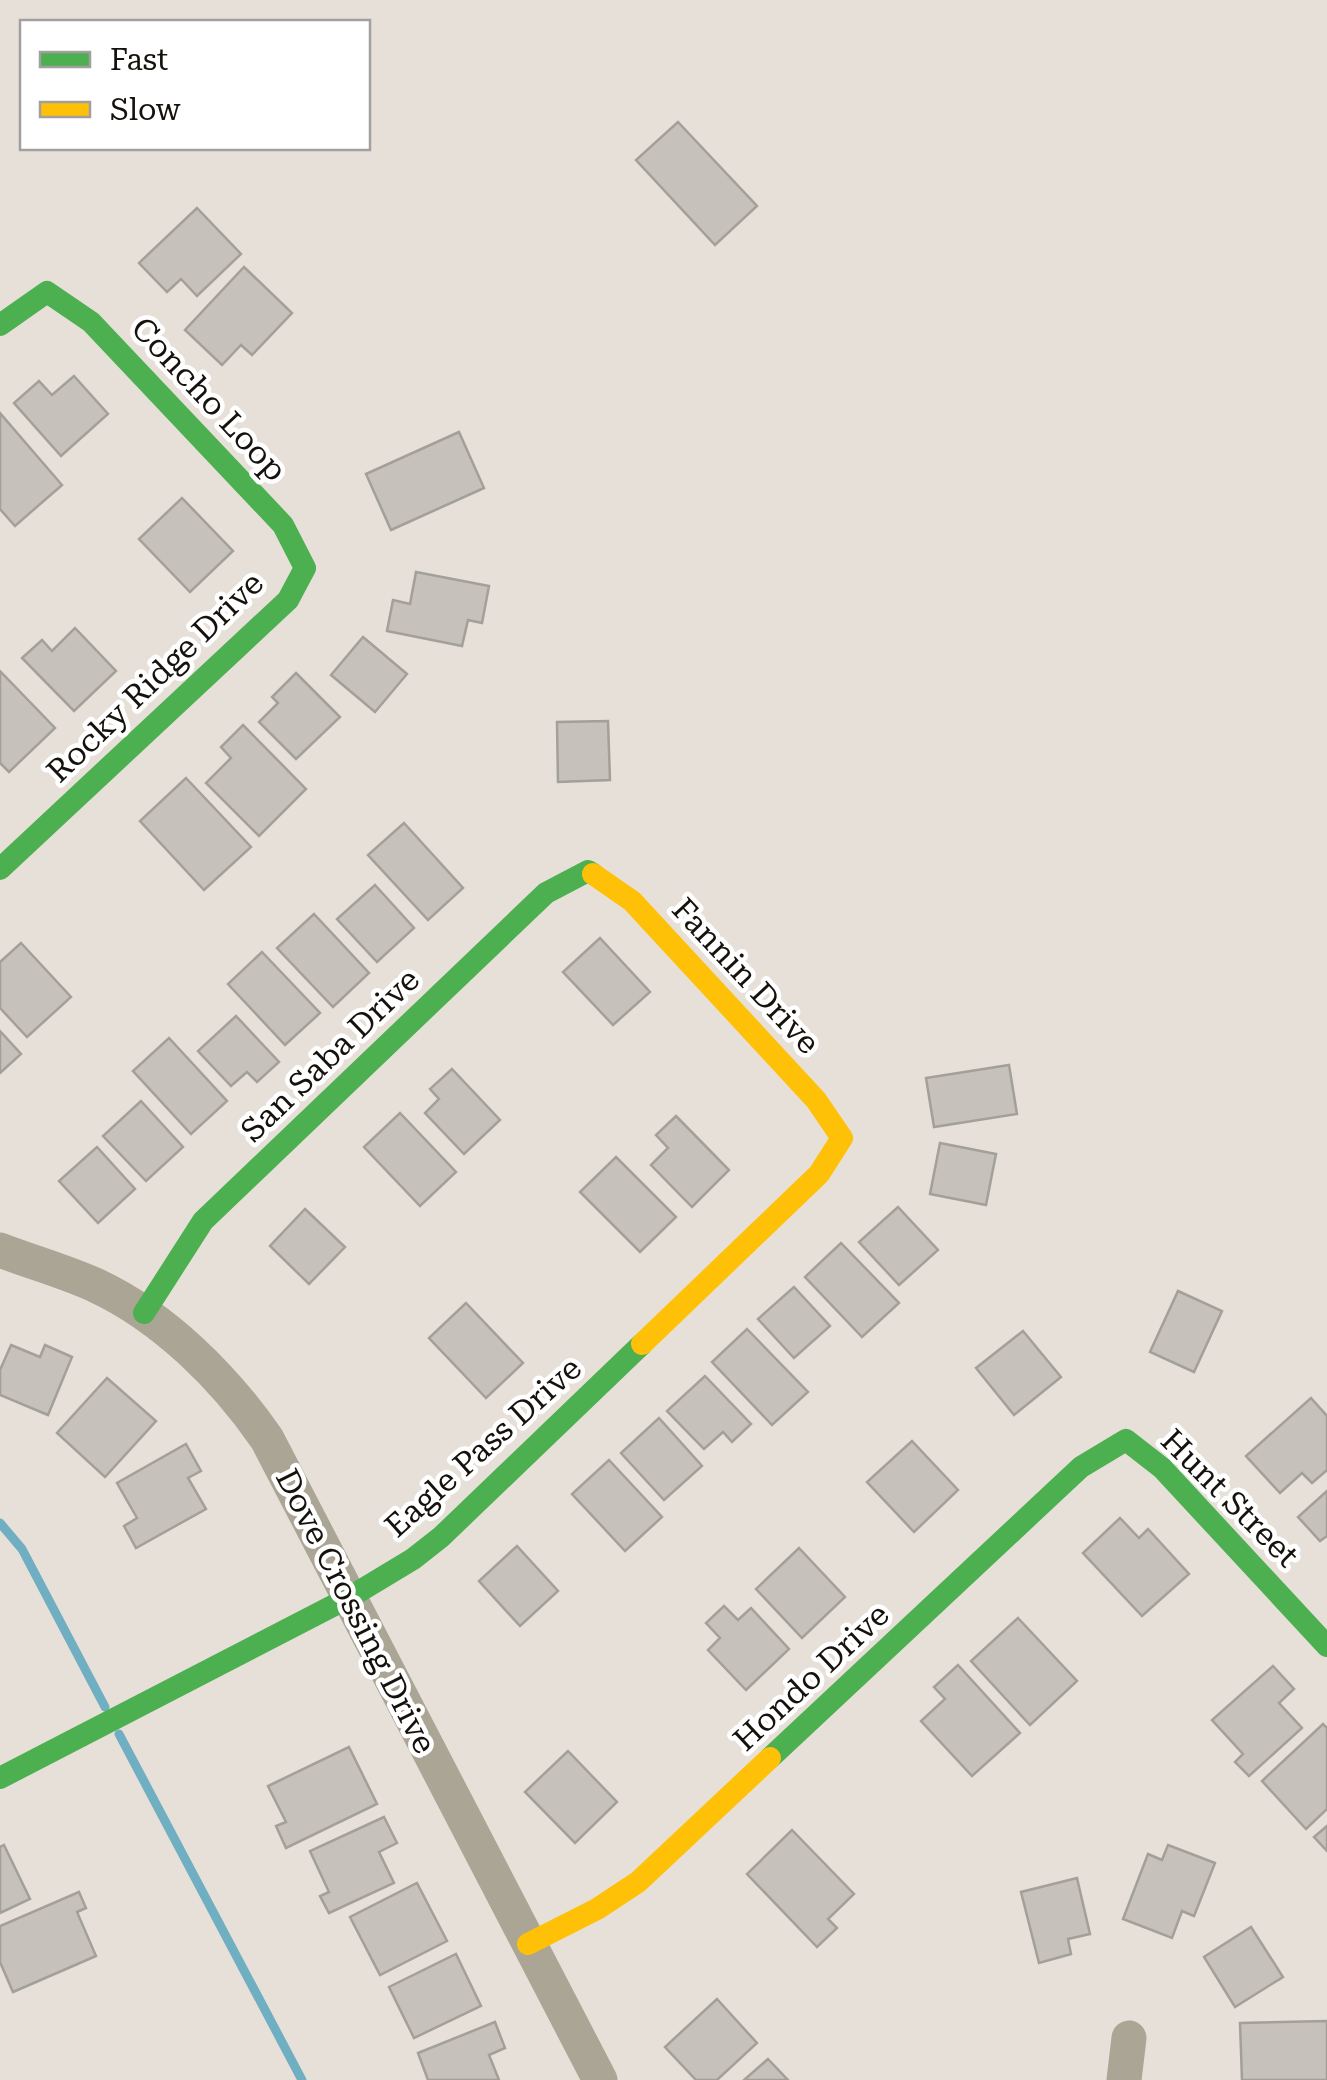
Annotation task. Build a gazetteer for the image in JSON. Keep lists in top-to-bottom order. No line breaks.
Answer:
{"streets":{"street":["Concho Loop","Rocky Ridge Drive","Fannin Drive","San Saba Drive","Eagle Pass Drive","Hunt Street","Dove Crossing Drive","Hondo Drive"]},"crossings":[["Concho Loop","Rocky Ridge Drive"],["Fannin Drive","San Saba Drive"],["Fannin Drive","Eagle Pass Drive"],["San Saba Drive","Dove Crossing Drive"],["Eagle Pass Drive","Dove Crossing Drive"],["Hunt Street","Hondo Drive"],["Dove Crossing Drive","Hondo Drive"]],"legend":["Fast","Slow"]}
